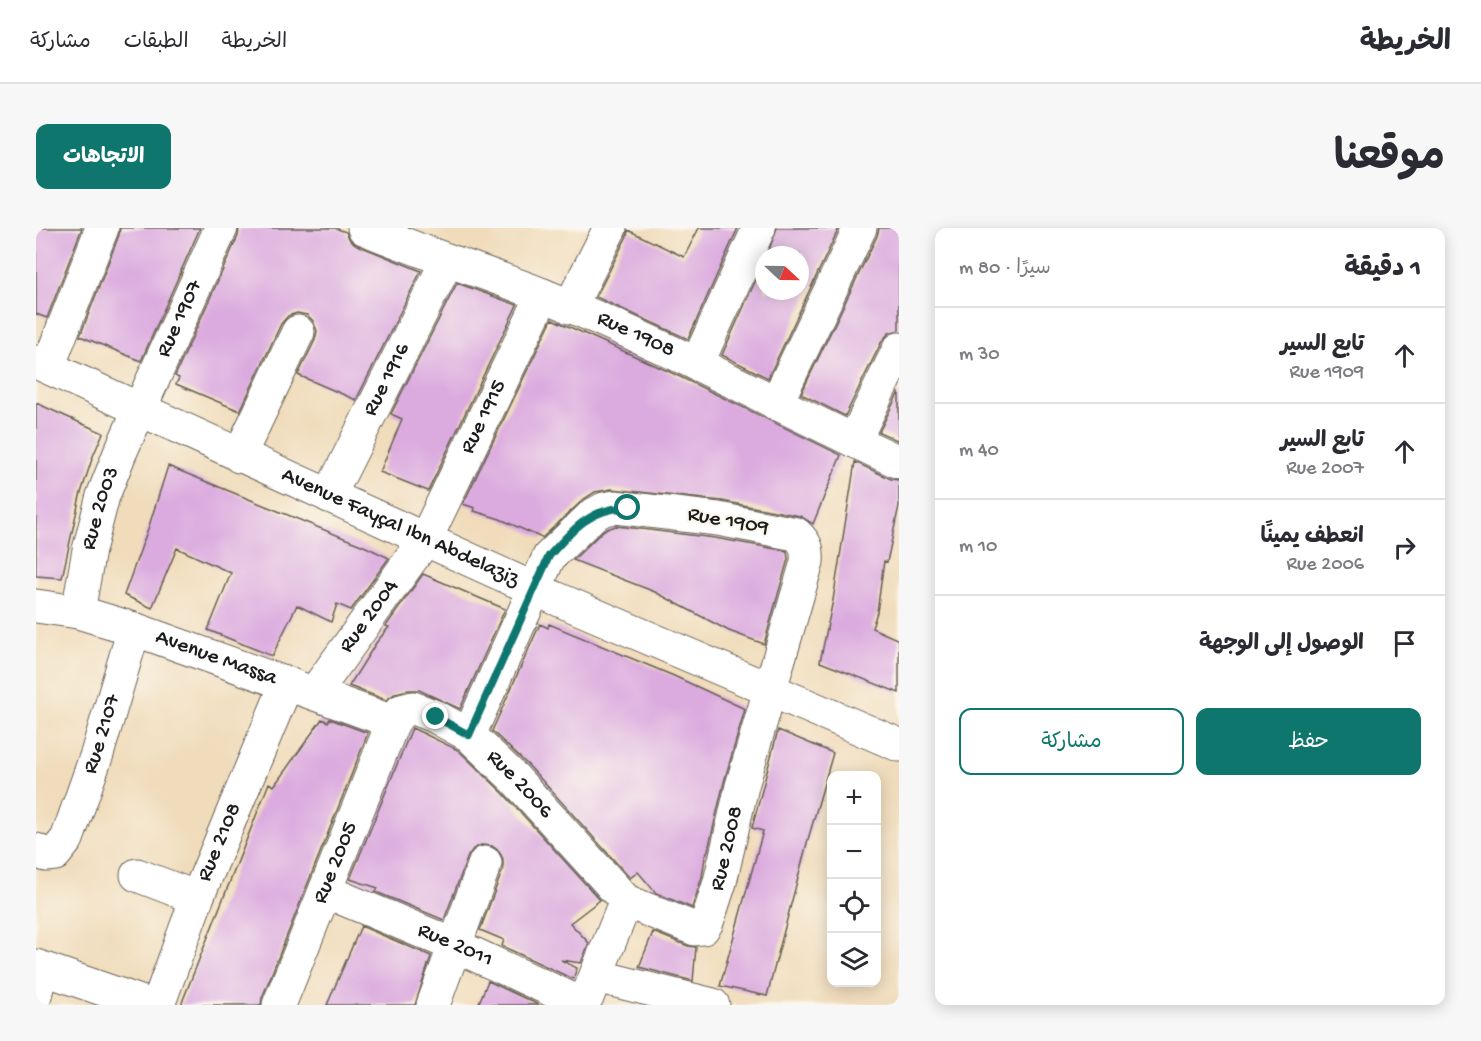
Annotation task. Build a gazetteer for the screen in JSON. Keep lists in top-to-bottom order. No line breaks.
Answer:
{"streets":{"street":["Rue 1907","Rue 1908","Rue 1916","Rue 1915","Rue 2003","Rue 1909","Avenue Fayçal Ibn Abdelaziz","Rue 2004","Avenue Massa","Rue 2107","Rue 2006","Rue 2108","Rue 2008","Rue 2005","Rue 2011"]},"crossings":[["Rue 1907","Rue 2003"],["Rue 1907","Avenue Fayçal Ibn Abdelaziz"],["Rue 1908","Rue 1916"],["Rue 1908","Rue 1915"],["Rue 1916","Avenue Fayçal Ibn Abdelaziz"],["Rue 1915","Avenue Fayçal Ibn Abdelaziz"],["Rue 1915","Rue 2004"],["Rue 2003","Avenue Fayçal Ibn Abdelaziz"],["Rue 2003","Avenue Massa"],["Rue 1909","Avenue Fayçal Ibn Abdelaziz"],["Rue 1909","Rue 2006"],["Rue 1909","Rue 2008"],["Avenue Fayçal Ibn Abdelaziz","Rue 2004"],["Avenue Fayçal Ibn Abdelaziz","Rue 2008"],["Rue 2004","Avenue Massa"],["Rue 2004","Rue 2108"],["Avenue Massa","Rue 2107"],["Avenue Massa","Rue 2006"],["Avenue Massa","Rue 2108"],["Avenue Massa","Rue 2005"],["Rue 2006","Rue 2008"],["Rue 2006","Rue 2005"],["Rue 2005","Rue 2011"]],"north":"right","page":{"header":"الخريطة","nav":["الخريطة","الطبقات","مشاركة"],"title":"موقعنا","buttons":["الاتجاهات",["حفظ","مشاركة"]],"heading":["1 دقيقة","سيرًا · 80 m"],"list":[["تابع السير","Rue 1909","30 m"],["تابع السير","Rue 2007","40 m"],["انعطف يمينًا","Rue 2006","10 m"],"الوصول إلى الوجهة"],"map_buttons":["+","−"]}}
